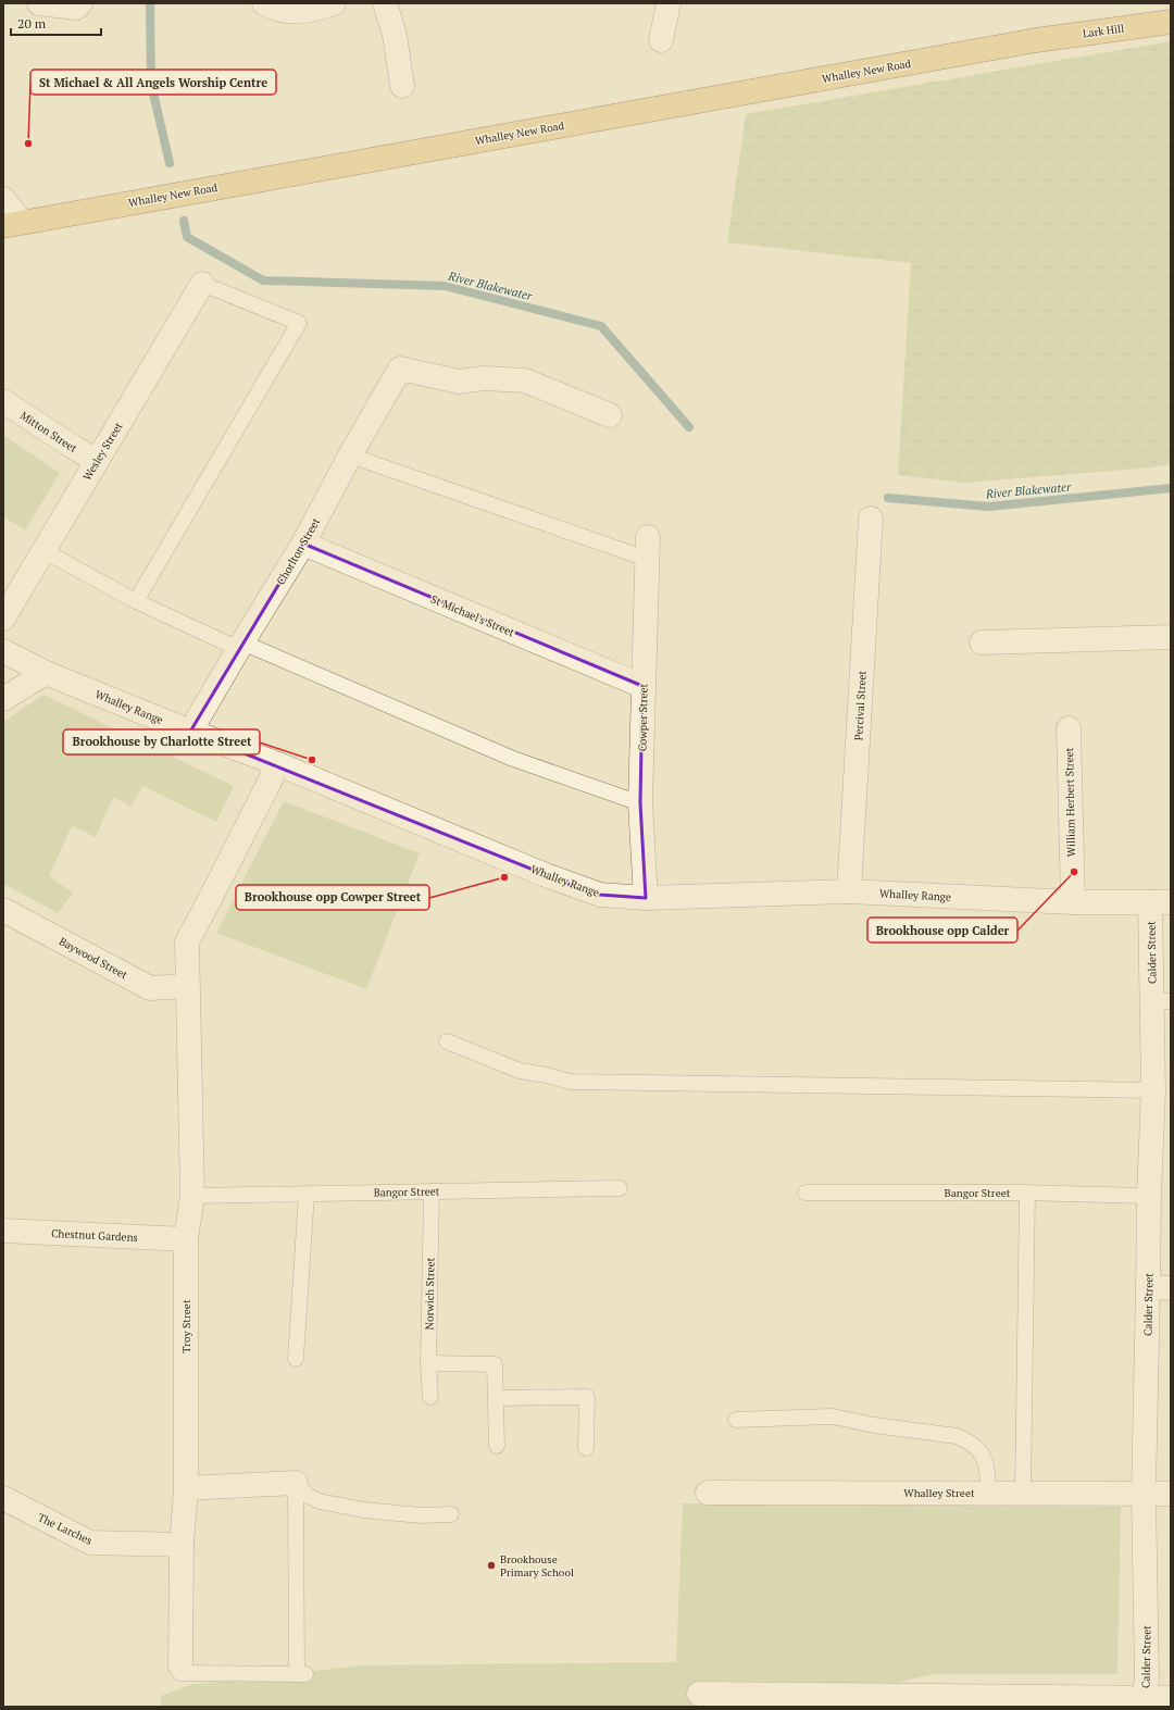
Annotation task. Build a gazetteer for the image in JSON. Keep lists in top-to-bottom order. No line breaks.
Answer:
{"streets":{"highway":["Lark Hill","Whalley New Road"],"street":["Mitton Street","Wesley Street","Chorlton Street","St Michael's Street","Percival Street","Whalley Range","Cowper Street","William Herbert Street","Calder Street","Baywood Street","Chestnut Gardens","Troy Street","Whalley Street","The Larches"],"lane":["Bangor Street","Norwich Street"]},"crossings":[["Lark Hill","Whalley New Road"],["Mitton Street","Wesley Street"],["Chorlton Street","St Michael's Street"],["Chorlton Street","Whalley Range"],["St Michael's Street","Cowper Street"],["Percival Street","Whalley Range"],["Whalley Range","Cowper Street"],["Whalley Range","William Herbert Street"],["Whalley Range","Calder Street"],["Whalley Range","Troy Street"],["Calder Street","Bangor Street"],["Calder Street","Whalley Street"],["Baywood Street","Troy Street"],["Bangor Street","Norwich Street"],["Bangor Street","Troy Street"],["Chestnut Gardens","Troy Street"],["Troy Street","The Larches"]],"water":["River Blakewater"],"places":["St Michael & All Angels Worship Centre","Brookhouse by Charlotte Street","Brookhouse opp Calder","Brookhouse opp Cowper Street","Brookhouse Primary School"],"scale_bar":"20 m"}
